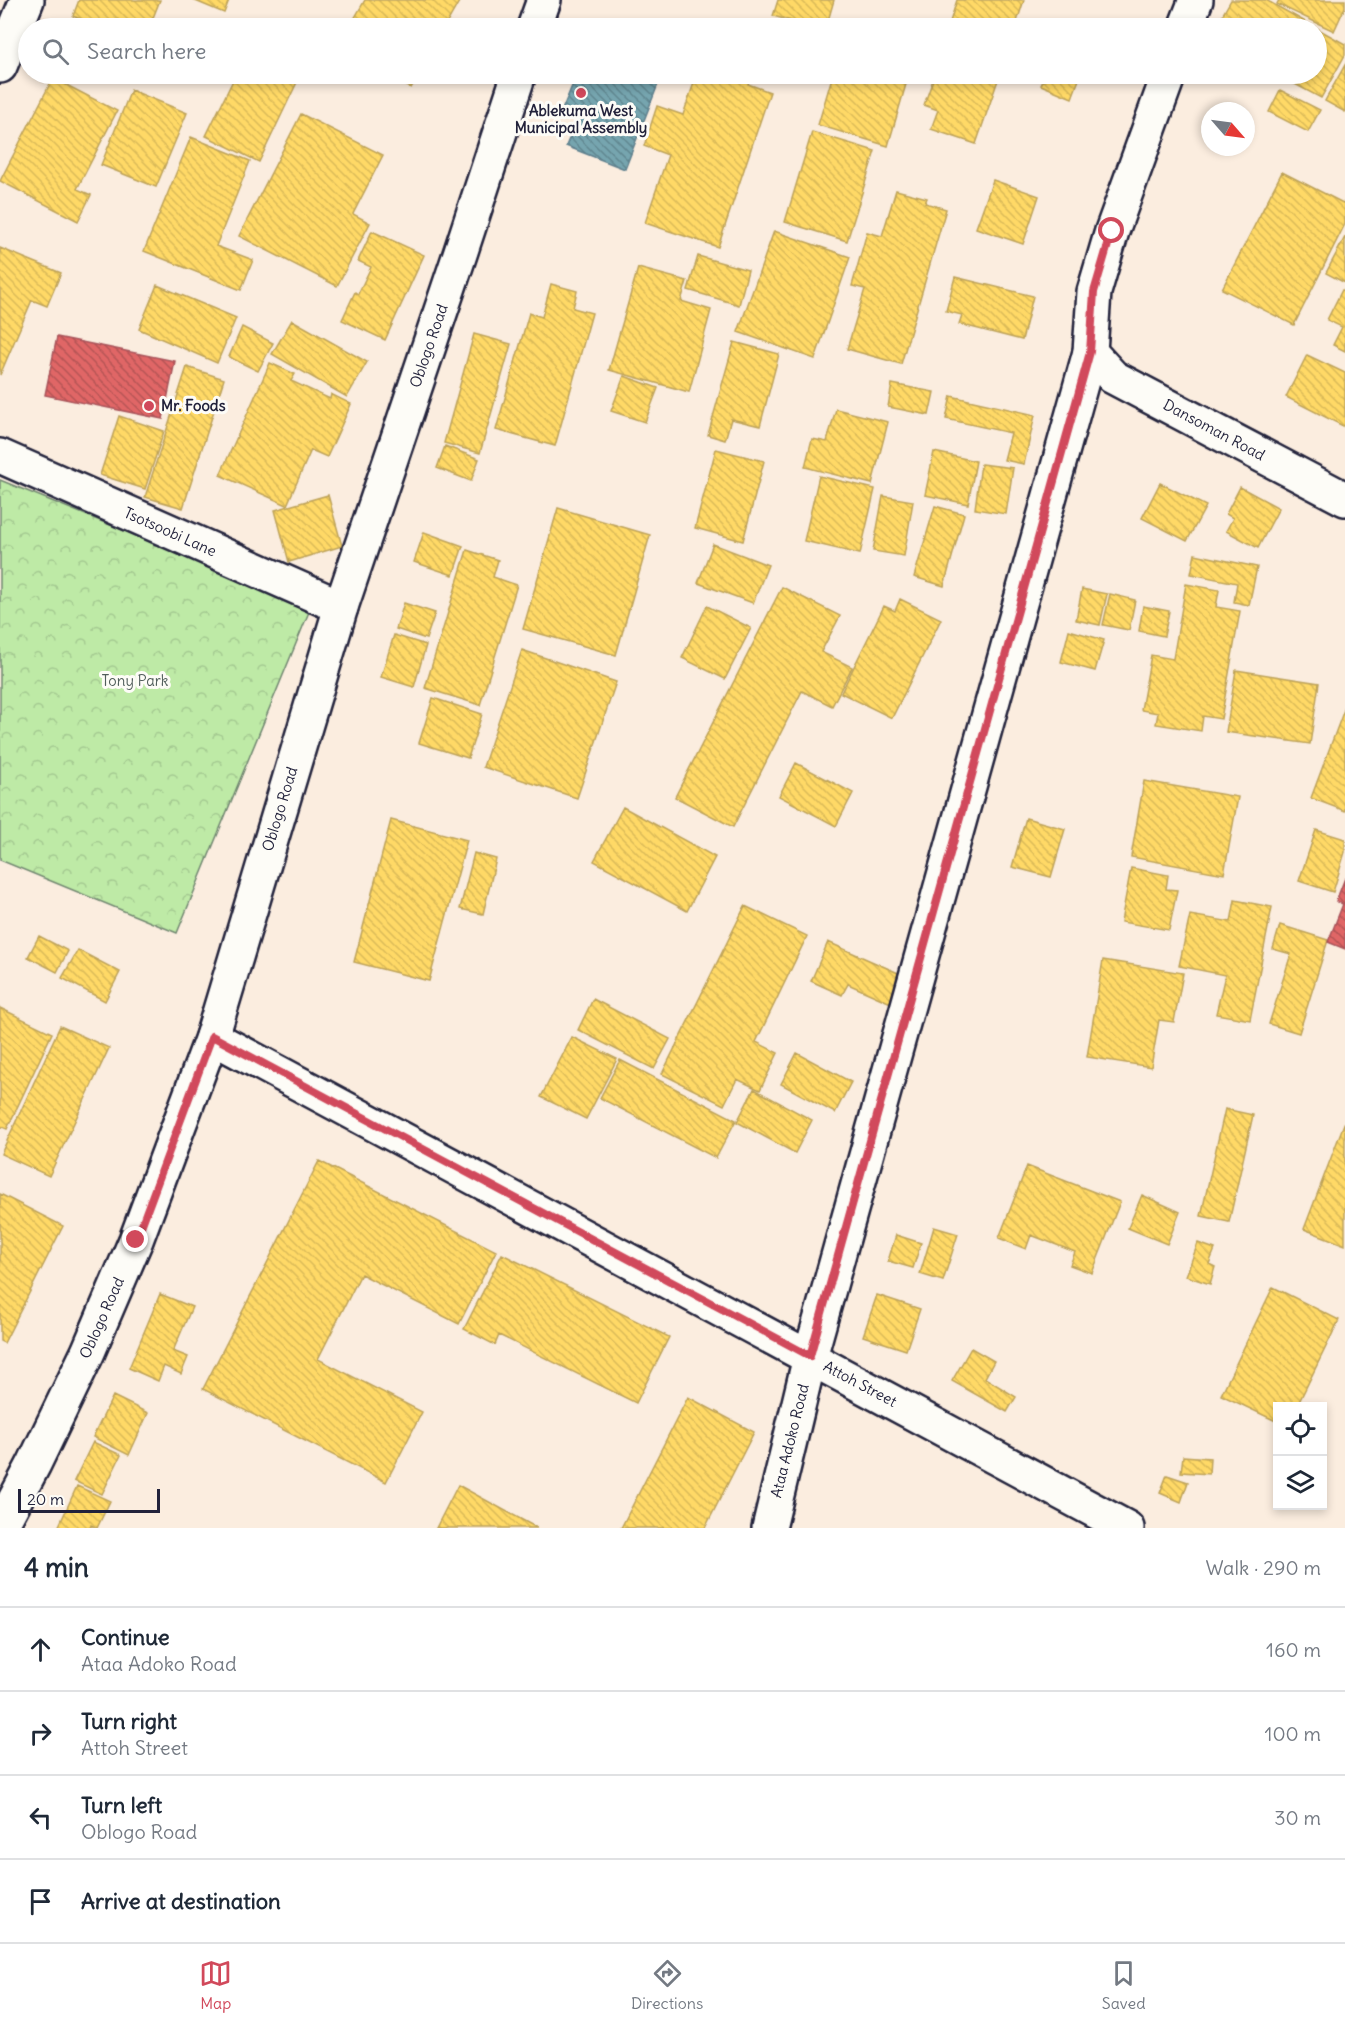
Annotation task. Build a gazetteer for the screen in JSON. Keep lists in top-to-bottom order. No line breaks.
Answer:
{"streets":{"street":["Oblogo Road","Dansoman Road","Tsotsoobi Lane","Attoh Street","Ataa Adoko Road"]},"crossings":[["Oblogo Road","Tsotsoobi Lane"],["Oblogo Road","Attoh Street"],["Dansoman Road","Ataa Adoko Road"],["Attoh Street","Ataa Adoko Road"]],"parks":["Tony Park"],"places":["Ablekuma West Municipal Assembly","Mr. Foods"],"scale_bar":"20 m","north":"bottom right","page":{"search":"Search here","scale":"20 m","heading":["4 min","Walk · 290 m"],"list":[["Continue","Ataa Adoko Road","160 m"],["Turn right","Attoh Street","100 m"],["Turn left","Oblogo Road","30 m"],"Arrive at destination"],"nav":["Map","Directions","Saved"]}}
